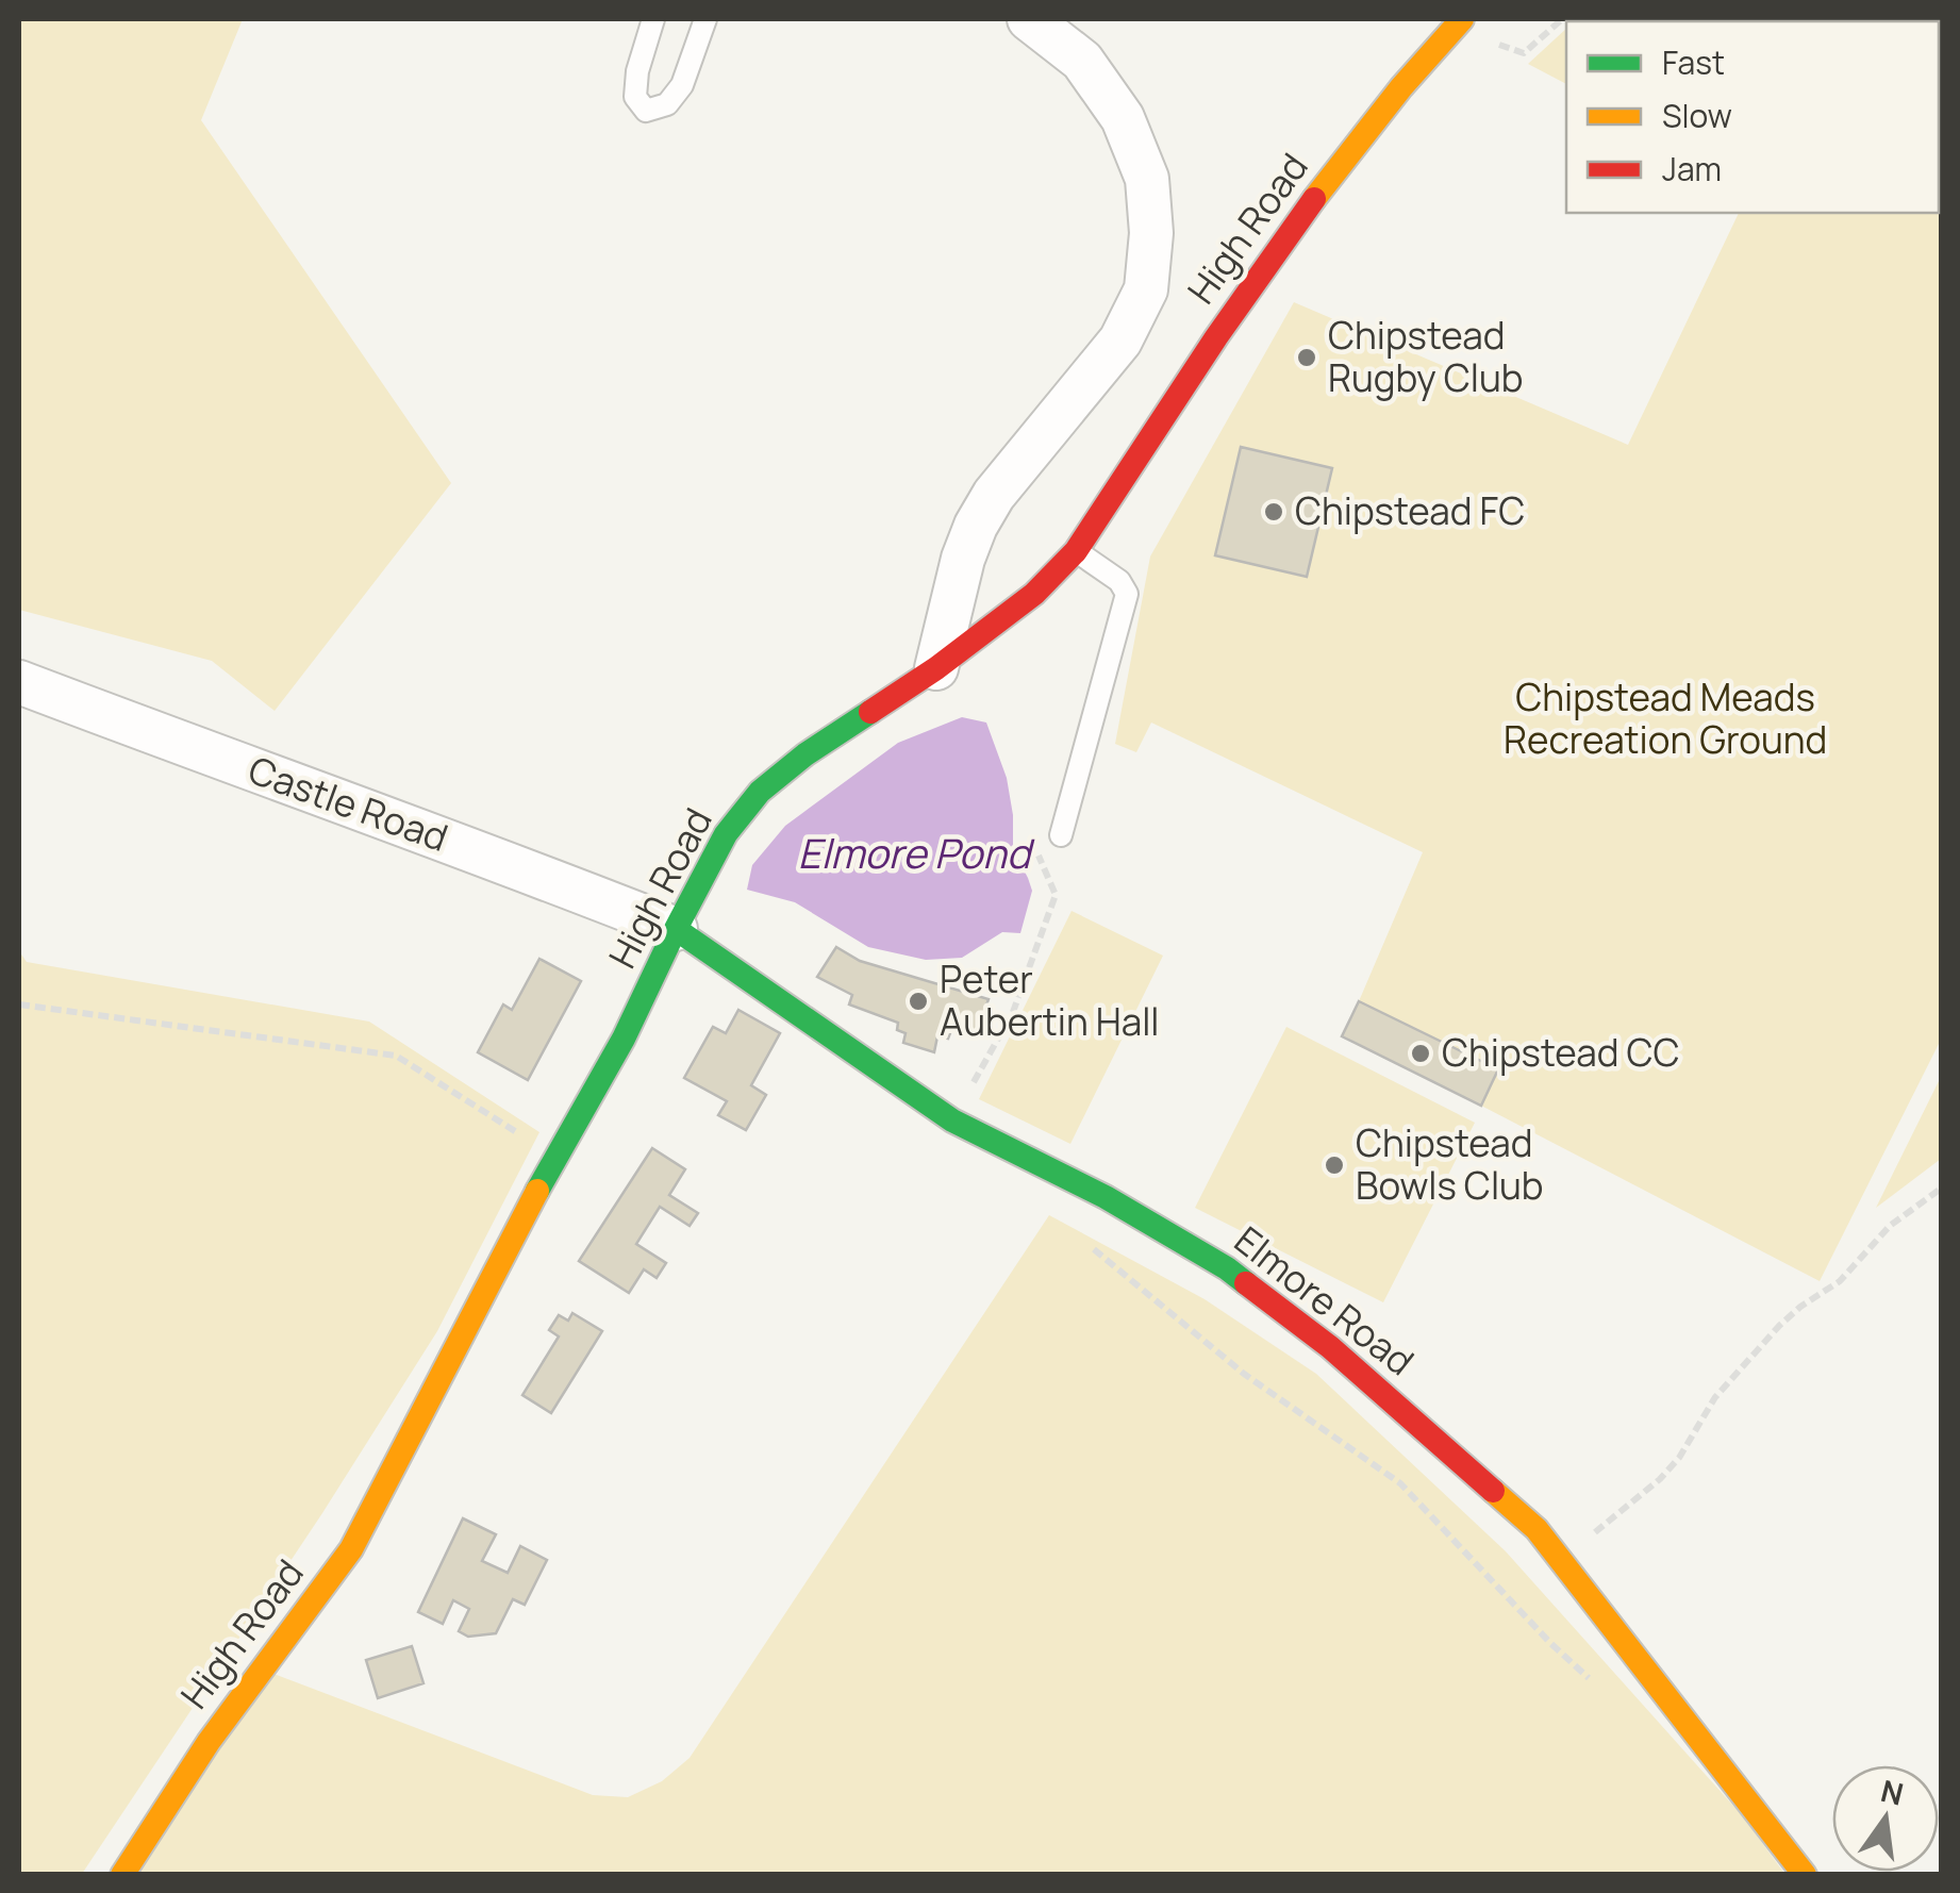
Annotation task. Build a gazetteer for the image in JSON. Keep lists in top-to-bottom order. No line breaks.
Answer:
{"streets":{"street":["High Road","Castle Road","Elmore Road"]},"crossings":[["High Road","Castle Road"],["High Road","Elmore Road"],["Castle Road","Elmore Road"]],"water":["Elmore Pond"],"parks":["Chipstead Meads Recreation Ground"],"places":["Chipstead Rugby Club","Chipstead FC","Peter Aubertin Hall","Chipstead CC","Chipstead Bowls Club"],"legend":["Fast","Slow","Jam"],"north":"top"}
